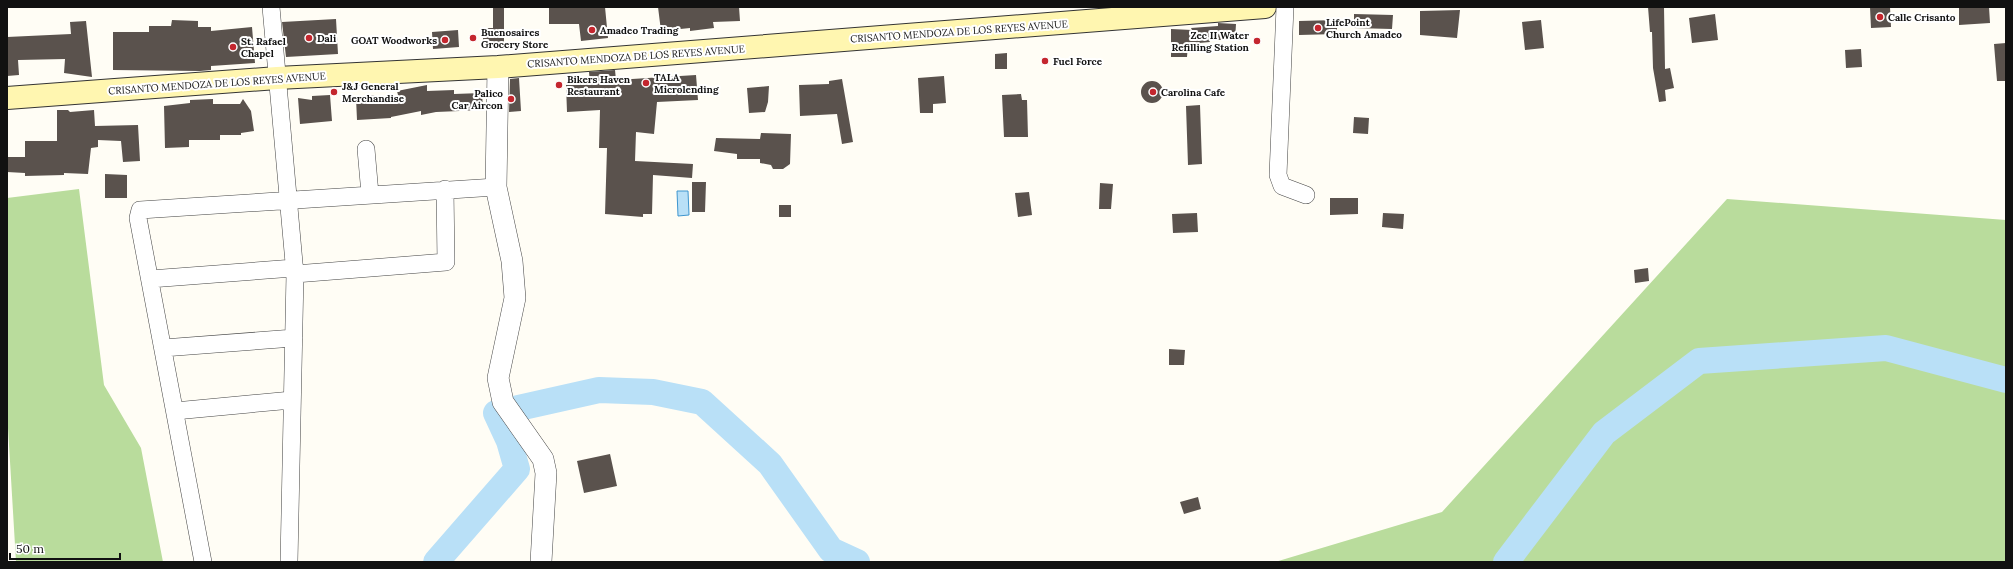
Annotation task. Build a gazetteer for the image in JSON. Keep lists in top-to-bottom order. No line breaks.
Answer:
{"streets":{"main road":["CRISANTO MENDOZA DE LOS REYES AVENUE"]},"places":["Calle Crisanto","LifePoint Church Amadeo","Amadeo Trading","Dali","Buenosaires Grocery Store","GOAT Woodworks","Zec II Water Refilling Station","St. Rafael Chapel","Fuel Force","TALA Microlending","Bikers Haven Restaurant","J&J General Merchandise","Carolina Cafe","Palico Car Aircon"],"scale_bar":"50 m"}
